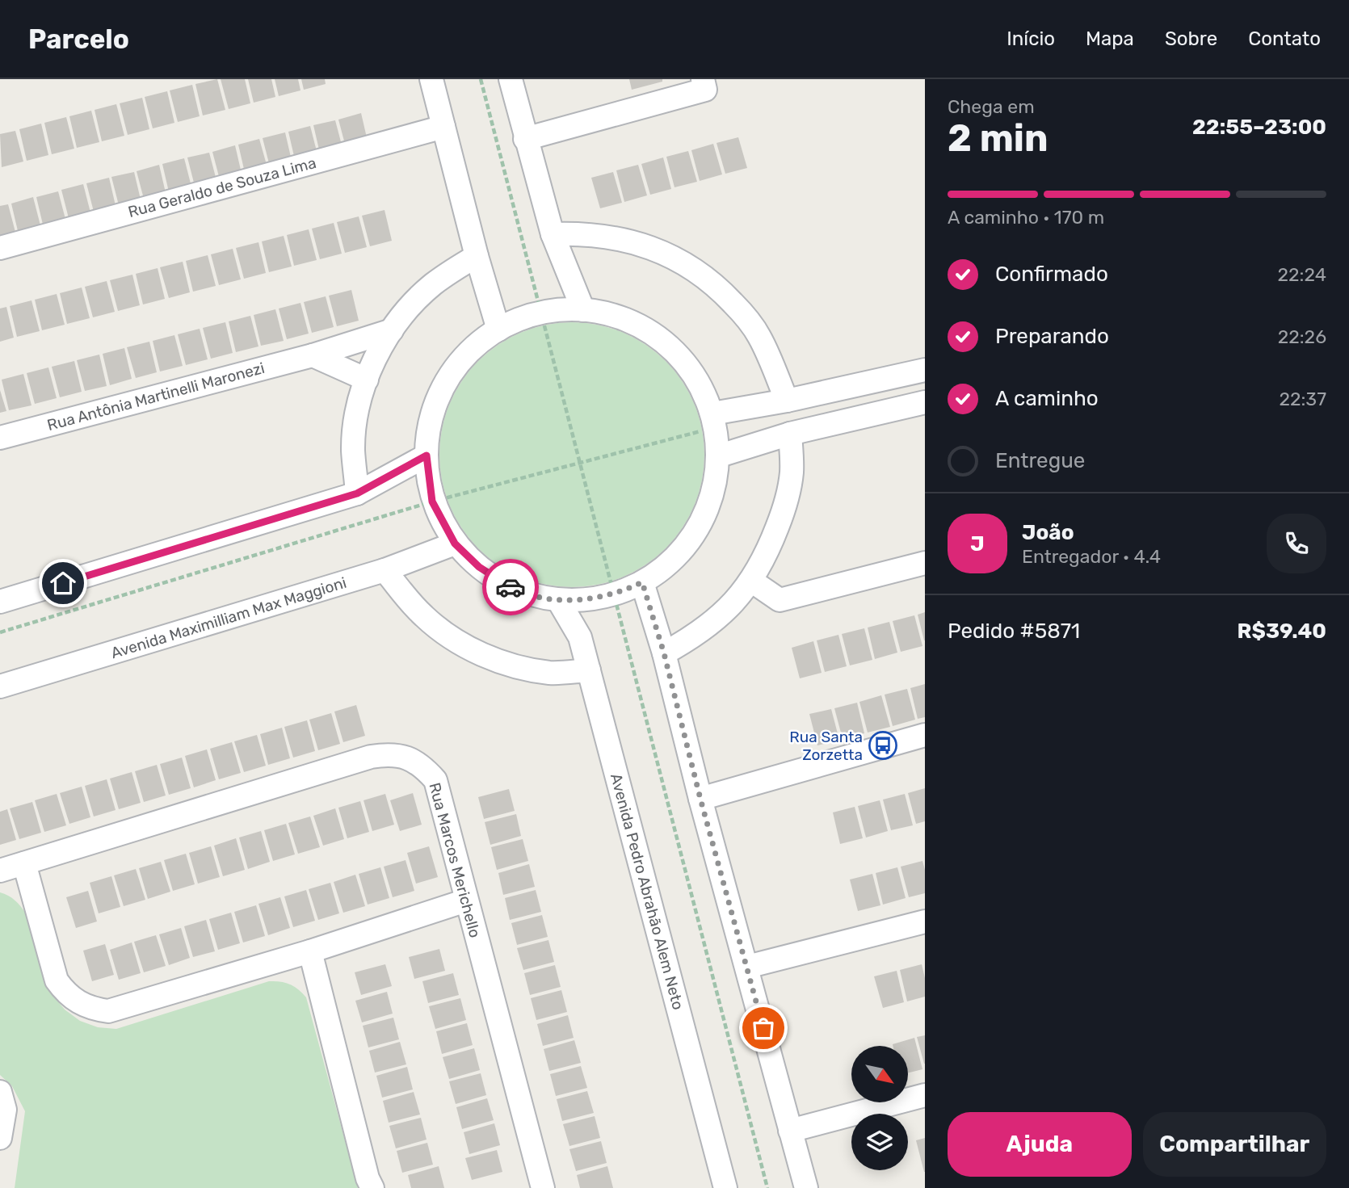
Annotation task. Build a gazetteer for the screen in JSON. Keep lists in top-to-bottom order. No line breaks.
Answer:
{"streets":{"street":["Rua Geraldo de Souza Lima","Rua Antônia Martinelli Maronezi","Avenida Maximilliam Max Maggioni","Rua Marcos Merichello","Avenida Pedro Abrahão Alem Neto"]},"places":{"bus stop":["Rua Santa Zorzetta"]},"north":"bottom right","page":{"header":"Parcelo","nav":["Início","Mapa","Sobre","Contato"],"heading":["2 min","Chega em","22:55–23:00"],"panel":["João","Entregador · 4.4","Pedido #5871","R$39.40"],"bar":"A caminho · 170 m","list":[["Confirmado","22:24"],["Preparando","22:26"],["A caminho","22:37"],"Entregue"],"round":"J","buttons":["Ajuda","Compartilhar"]}}
